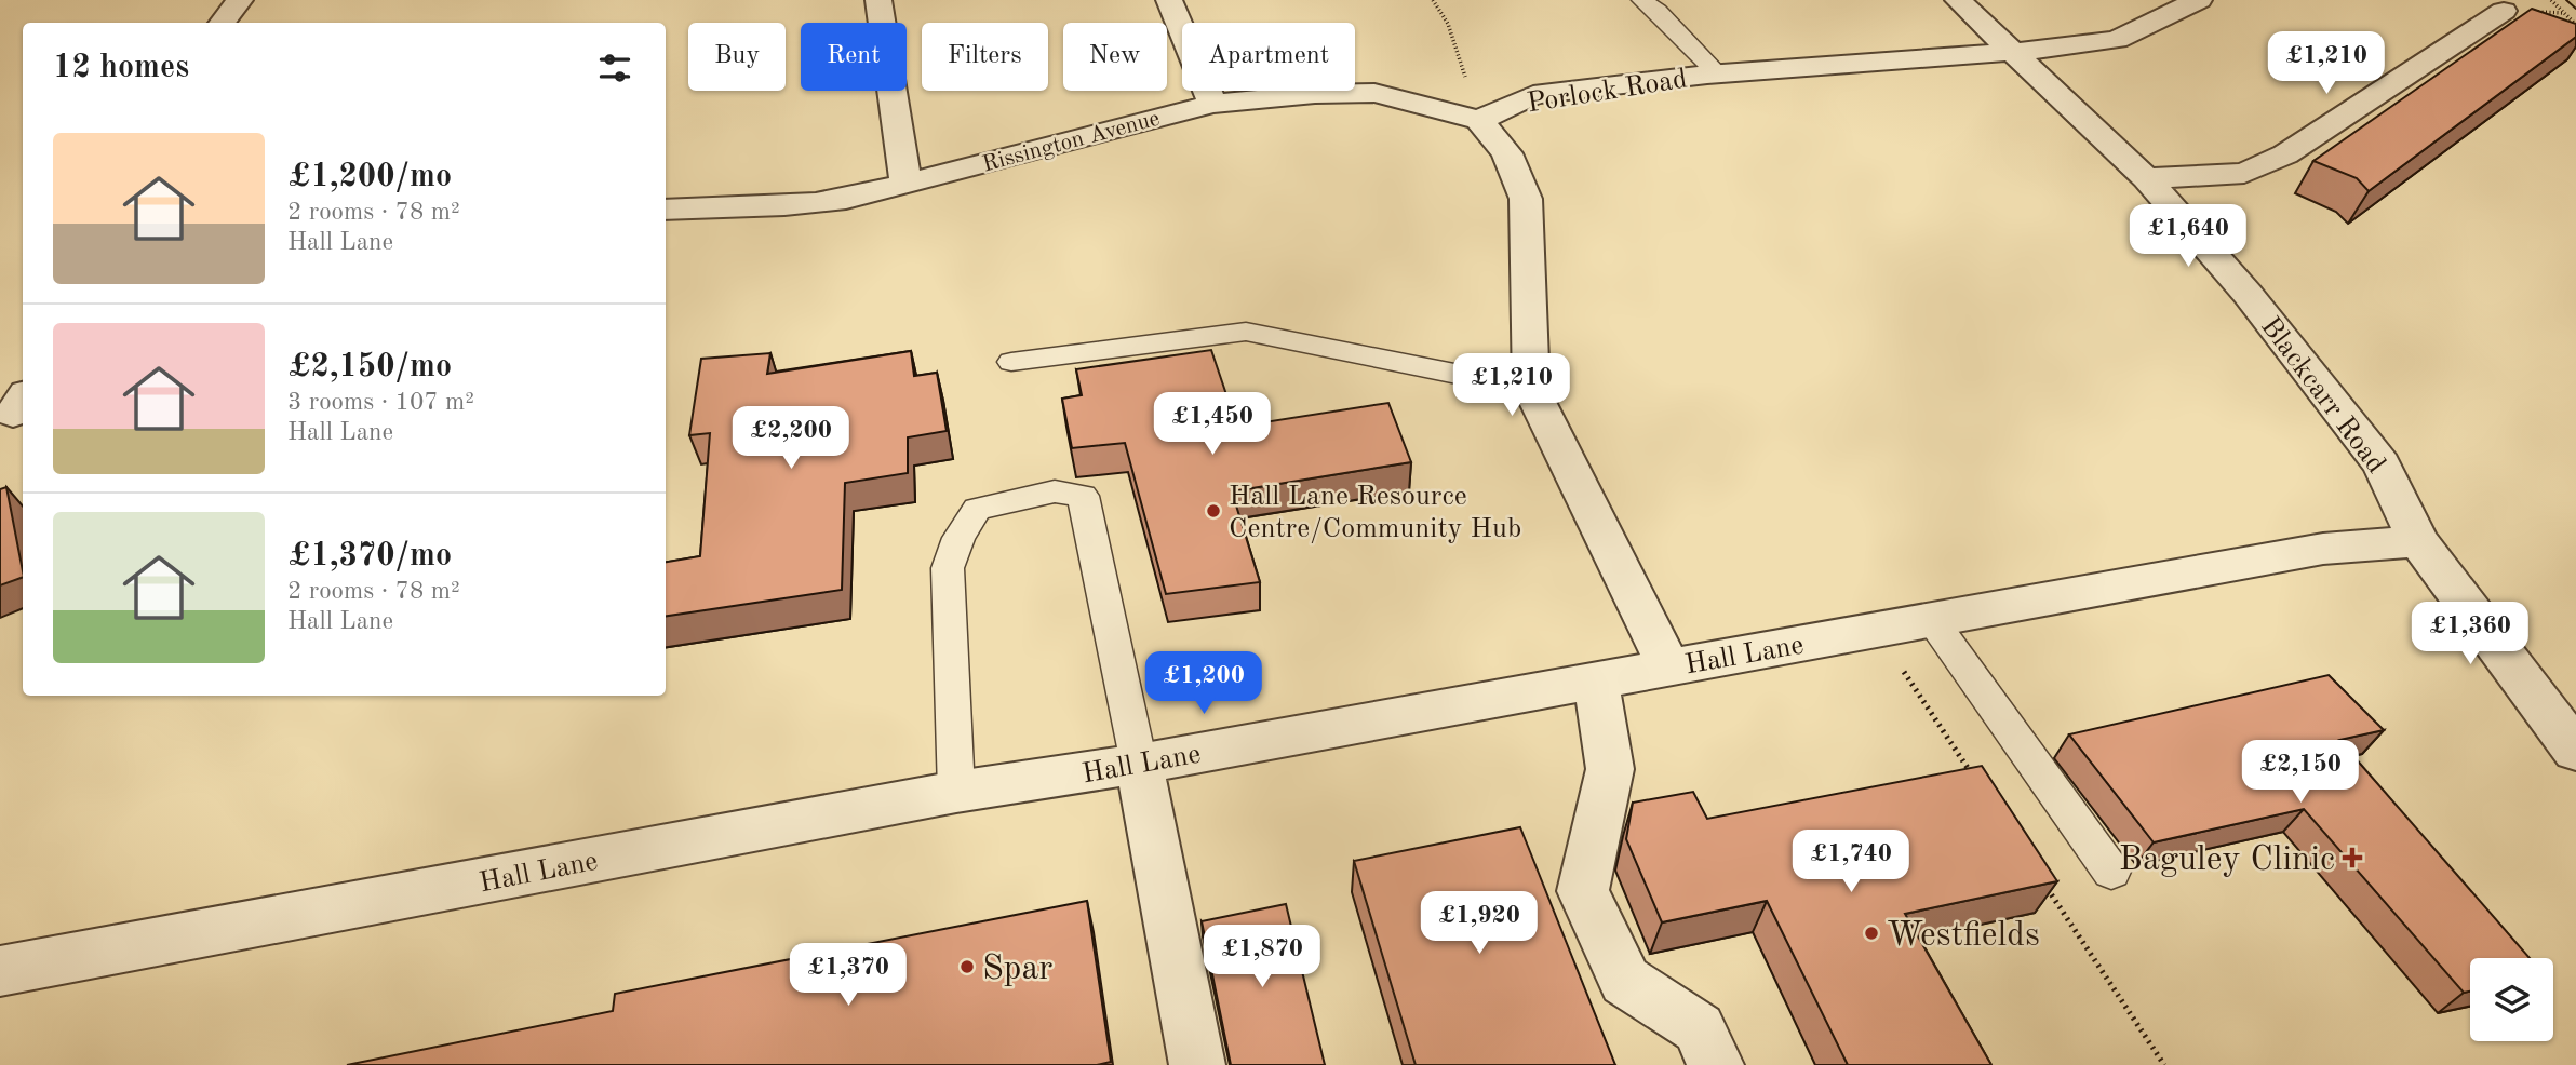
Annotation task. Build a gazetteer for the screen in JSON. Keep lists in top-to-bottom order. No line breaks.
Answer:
{"streets":{"street":["Porlock Road","Rissington Avenue","Blackcarr Road","Hall Lane"]},"crossings":[["Porlock Road","Rissington Avenue"],["Porlock Road","Blackcarr Road"],["Porlock Road","Hall Lane"],["Blackcarr Road","Hall Lane"]],"places":{"other":["Hall Lane Resource Centre/Community Hub","Westfields","Spar"],"health":["Baguley Clinic"]},"page":{"chip":["Buy","Rent","Filters","New","Apartment"],"heading":"12 homes","price":["£1,210","£1,640","£1,210","£1,450","£2,200","£1,360","£1,200","£2,150","£1,740","£1,920","£1,870","£1,370"],"list":[{"name":"£1,200/mo","note":"2 rooms · 78 m² · Hall Lane"},{"name":"£2,150/mo","note":"3 rooms · 107 m² · Hall Lane"},{"name":"£1,370/mo","note":"2 rooms · 78 m² · Hall Lane"}]}}
